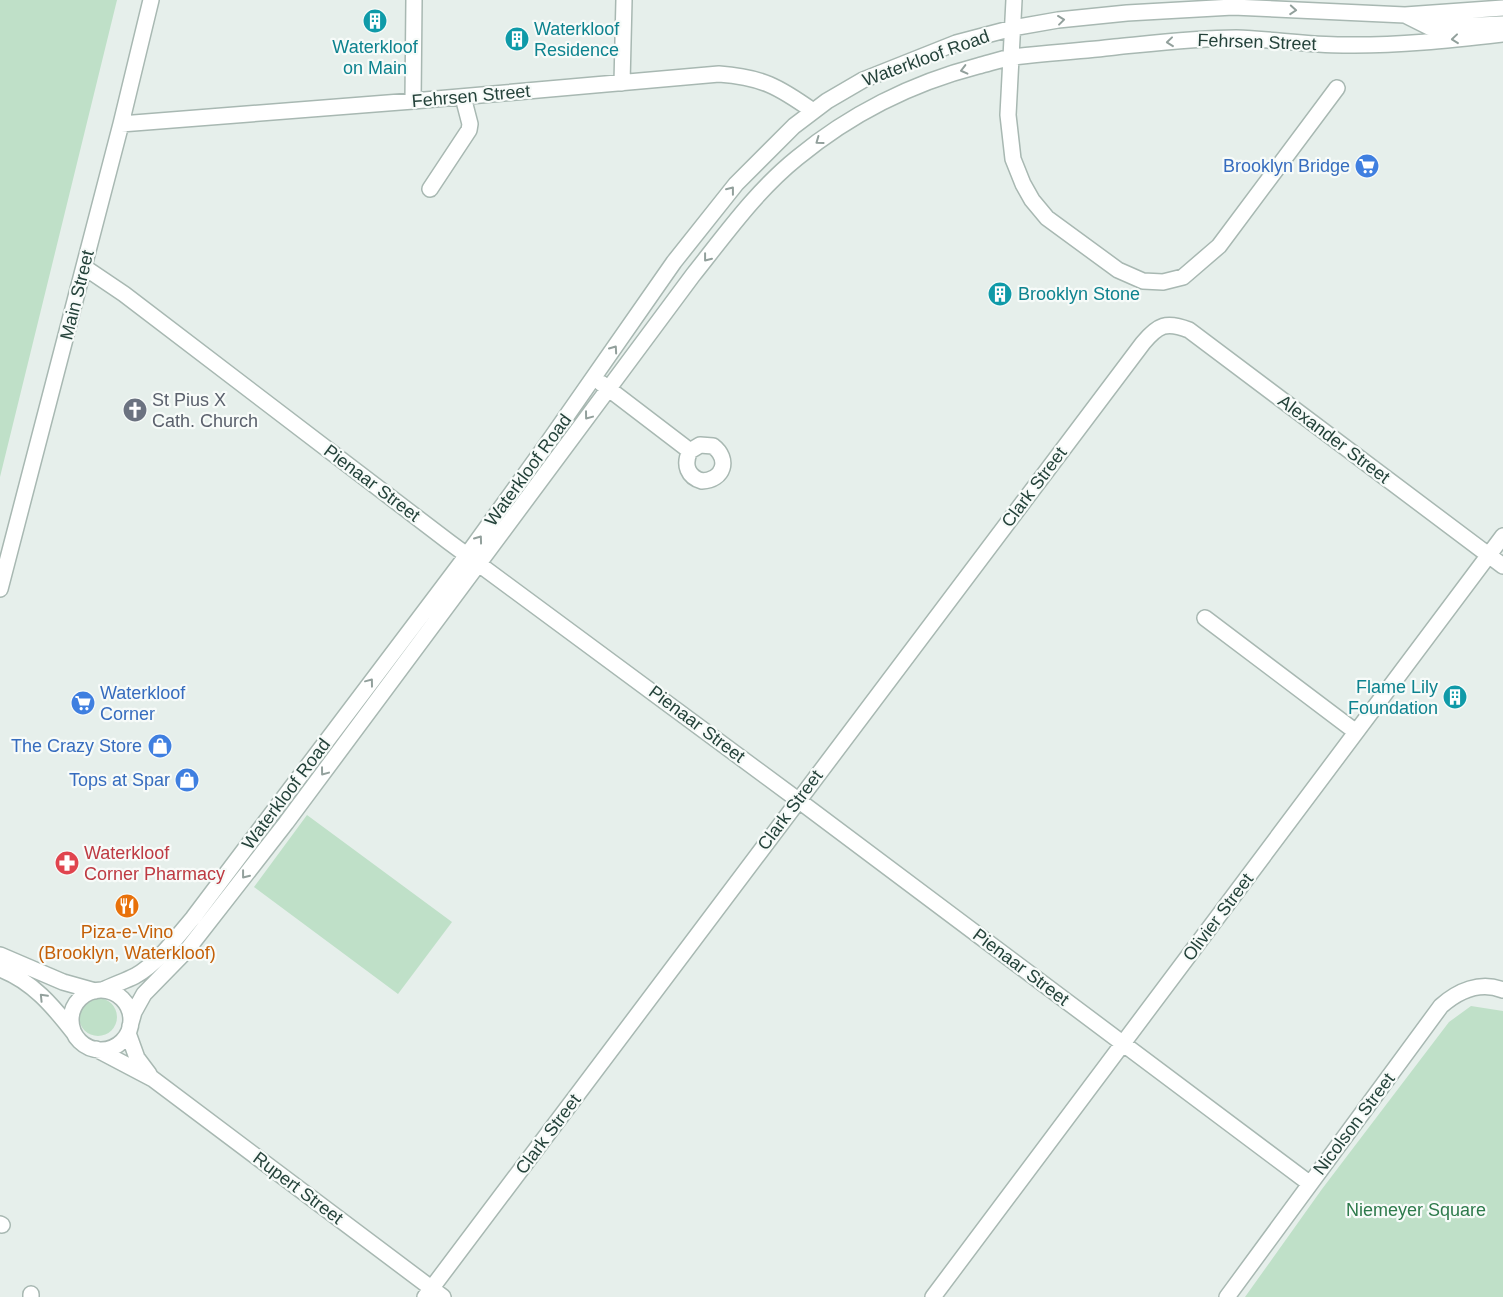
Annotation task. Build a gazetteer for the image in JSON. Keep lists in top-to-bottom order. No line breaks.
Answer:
{"streets":{"street":["Fehrsen Street","Waterkloof Road","Main Street","Alexander Street","Pienaar Street","Clark Street","Olivier Street","Nicolson Street","Rupert Street"]},"crossings":[["Fehrsen Street","Waterkloof Road"],["Fehrsen Street","Main Street"],["Waterkloof Road","Pienaar Street"],["Waterkloof Road","Rupert Street"],["Main Street","Pienaar Street"],["Alexander Street","Clark Street"],["Alexander Street","Olivier Street"],["Pienaar Street","Clark Street"],["Pienaar Street","Olivier Street"],["Pienaar Street","Nicolson Street"],["Clark Street","Rupert Street"]],"parks":["Niemeyer Square"],"places":{"building":["Waterkloof on Main","Waterkloof Residence","Brooklyn Stone","Flame Lily Foundation"],"supermarket":["Brooklyn Bridge","Waterkloof Corner"],"church":["St Pius X Cath. Church"],"shop":["The Crazy Store","Tops at Spar"],"pharmacy":["Waterkloof Corner Pharmacy"],"restaurant":["Piza-e-Vino (Brooklyn, Waterkloof)"]}}
